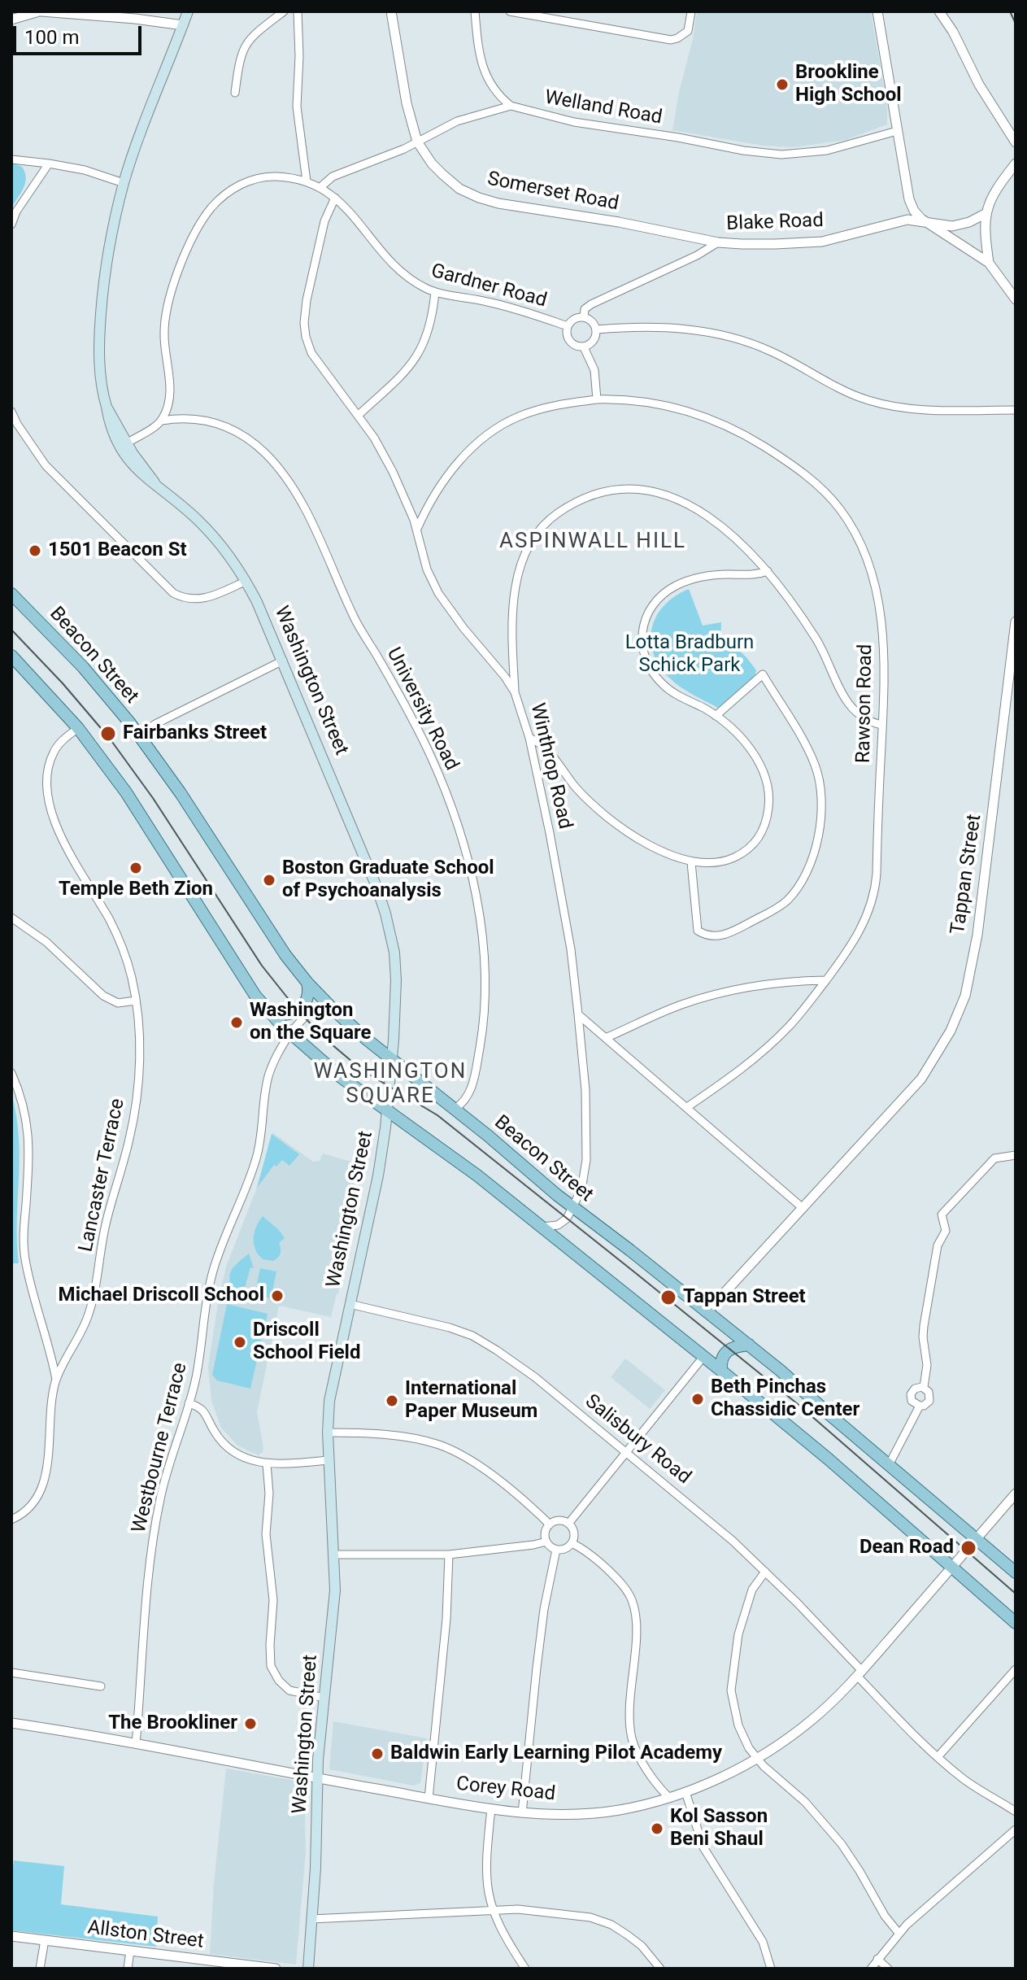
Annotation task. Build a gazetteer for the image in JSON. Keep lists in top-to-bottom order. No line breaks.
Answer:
{"streets":{"main road":["Beacon Street","Washington Street"],"street":["Welland Road","Somerset Road","Blake Road","Gardner Road","Rawson Road","University Road","Winthrop Road","Tappan Street","Lancaster Terrace","Salisbury Road","Westbourne Terrace","Corey Road","Allston Street"]},"crossings":[["Somerset Road","Blake Road"],["Blake Road","Gardner Road"],["Gardner Road","University Road"],["Gardner Road","Winthrop Road"],["Beacon Street","Washington Street"],["Beacon Street","University Road"],["Beacon Street","Winthrop Road"],["Beacon Street","Tappan Street"],["Beacon Street","Westbourne Terrace"],["Beacon Street","Corey Road"],["Washington Street","Salisbury Road"],["Washington Street","Corey Road"],["Rawson Road","Winthrop Road"],["Salisbury Road","Corey Road"],["Westbourne Terrace","Corey Road"]],"districts":["ASPINWALL HILL","WASHINGTON SQUARE"],"parks":["Lotta Bradburn Schick Park"],"places":["Brookline High School","1501 Beacon St","Fairbanks Street","Temple Beth Zion","Boston Graduate School of Psychoanalysis","Washington on the Square","Michael Driscoll School","Tappan Street","Driscoll School Field","Beth Pinchas Chassidic Center","International Paper Museum","Dean Road","The Brookliner","Baldwin Early Learning Pilot Academy","Kol Sasson Beni Shaul"],"scale_bar":"100 m"}
